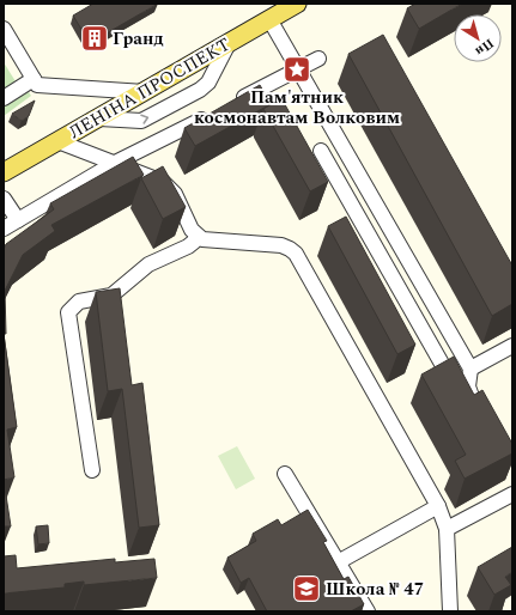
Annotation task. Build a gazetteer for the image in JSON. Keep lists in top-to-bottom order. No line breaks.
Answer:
{"streets":{"main road":["ЛЕНІНА ПРОСПЕКТ"]},"places":{"building":["Гранд"],"place":["Пам'ятник космонавтам Волковим"],"school or university":["Школа № 47"]},"north":"bottom right"}
